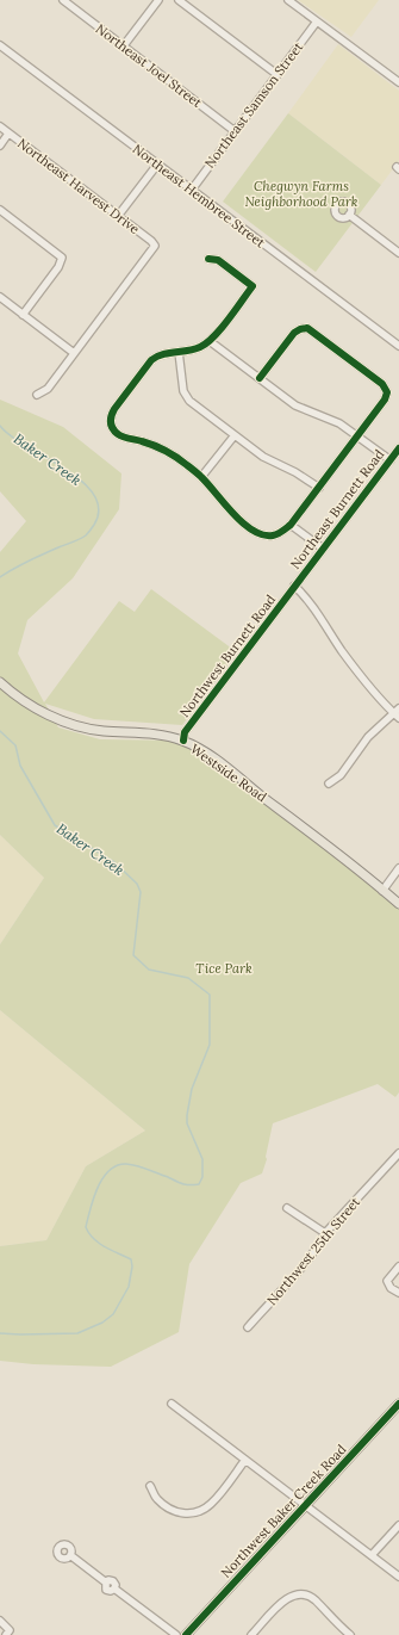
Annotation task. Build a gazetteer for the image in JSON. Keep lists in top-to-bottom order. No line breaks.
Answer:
{"streets":{"main road":["Westside Road","Northwest Baker Creek Road"],"street":["Northeast Joel Street","Northeast Samson Street","Northeast Harvest Drive","Northeast Hembree Street","Northeast Burnett Road","Northwest Burnett Road","Northwest 25th Street"]},"crossings":[["Northeast Joel Street","Northeast Samson Street"],["Northeast Samson Street","Northeast Hembree Street"],["Northeast Burnett Road","Northwest Burnett Road"],["Northwest Burnett Road","Westside Road"]],"water":["Baker Creek"],"parks":["Chegwyn Farms Neighborhood Park","Tice Park"]}
